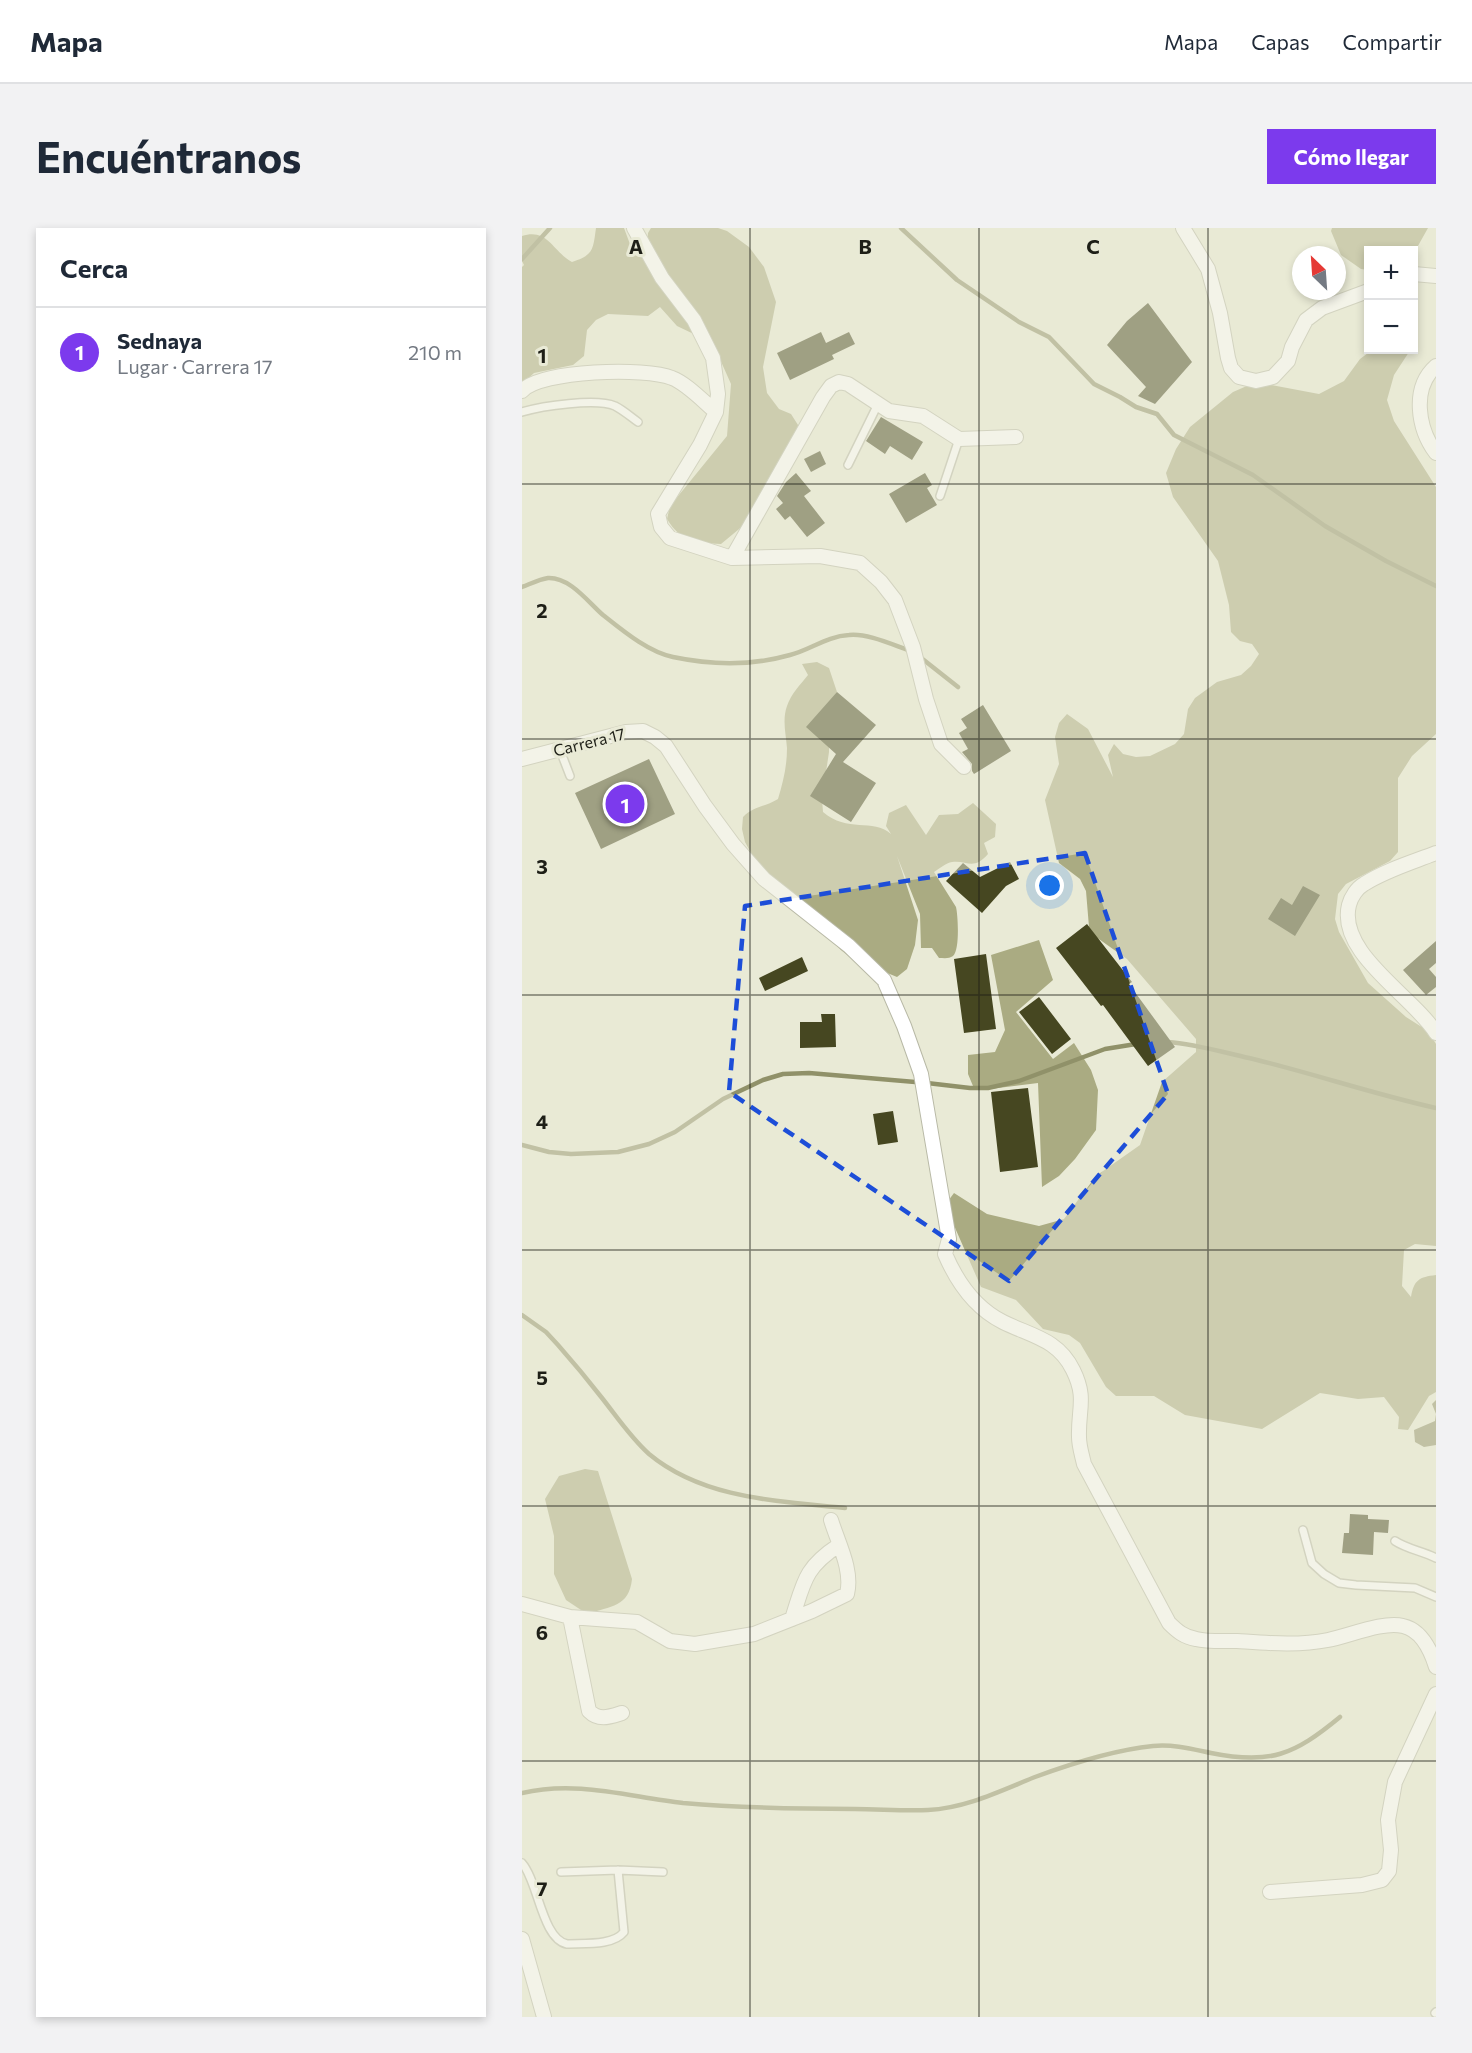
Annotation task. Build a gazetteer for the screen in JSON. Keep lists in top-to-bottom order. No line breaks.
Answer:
{"streets":{"street":["Carrera 17"]},"north":"top left","page":{"header":"Mapa","nav":["Mapa","Capas","Compartir"],"buttons":"Cómo llegar","title":"Encuéntranos","heading":"Cerca","map_buttons":["+","−"],"list":[{"mark":"1","name":"Sednaya","note":"Lugar · Carrera 17","value":"210 m"}],"pins":"1"},"grid":{"columns":["A","B","C"],"rows":["1","2","3","4","5","6","7"]}}
